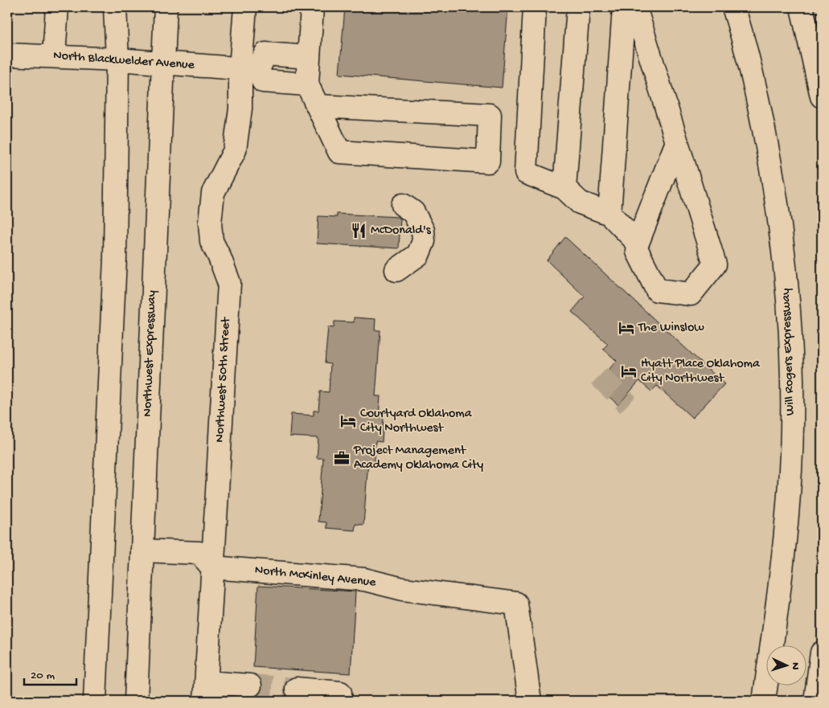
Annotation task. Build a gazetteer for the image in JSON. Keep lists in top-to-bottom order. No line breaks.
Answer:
{"streets":{"main road":["North Blackwelder Avenue","Will Rogers Expressway","Northwest Expressway","Northwest 50th Street","North McKinley Avenue"]},"crossings":[["North Blackwelder Avenue","Northwest Expressway"],["North Blackwelder Avenue","Northwest 50th Street"],["Northwest 50th Street","North McKinley Avenue"]],"places":{"restaurant":["McDonald's"],"hotel":["The Winslow","Hyatt Place Oklahoma City Northwest","Courtyard Oklahoma City Northwest"],"office":["Project Management Academy Oklahoma City"]},"scale_bar":"20 m","north":"right"}
